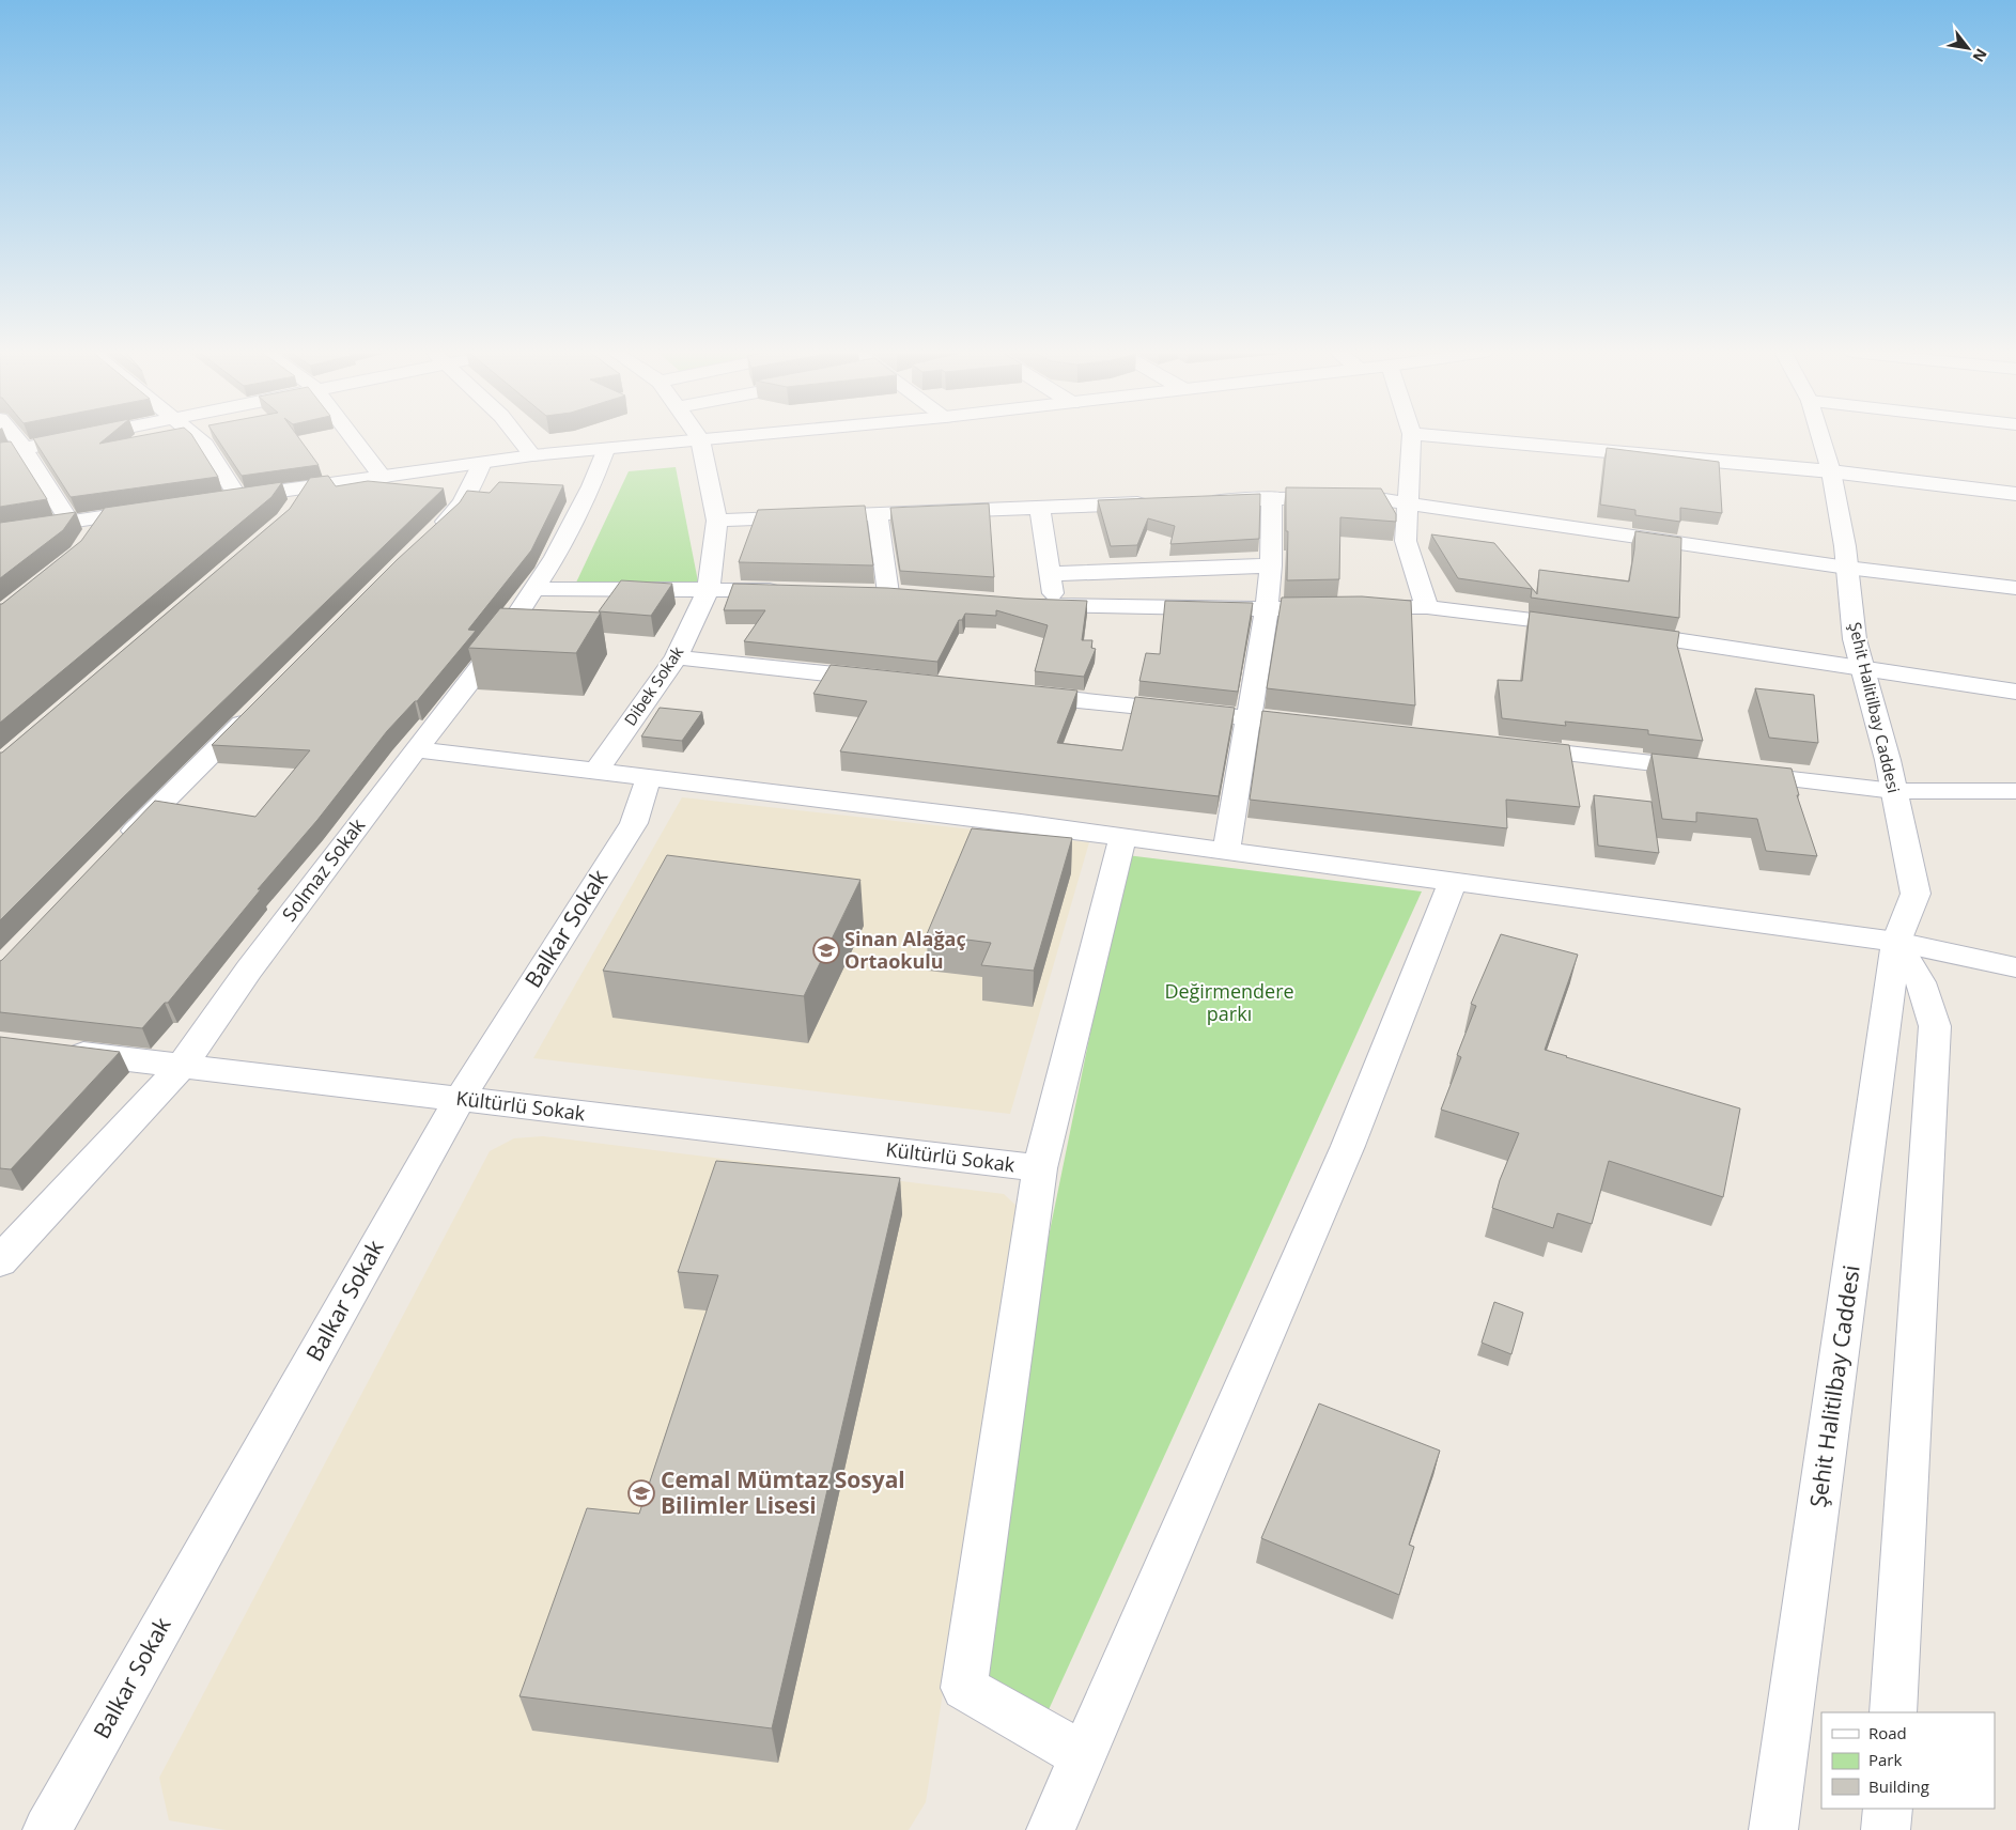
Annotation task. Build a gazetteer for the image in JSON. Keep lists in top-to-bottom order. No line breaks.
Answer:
{"streets":{"street":["Dibek Sokak","Şehit Halitilbay Caddesi","Solmaz Sokak","Balkar Sokak","Kültürlü Sokak"]},"crossings":[["Solmaz Sokak","Kültürlü Sokak"],["Balkar Sokak","Kültürlü Sokak"]],"parks":["Değirmendere parkı"],"places":{"school or university":["Sinan Alağaç Ortaokulu","Cemal Mümtaz Sosyal Bilimler Lisesi"]},"legend":["Road","Park","Building"],"north":"bottom right"}
